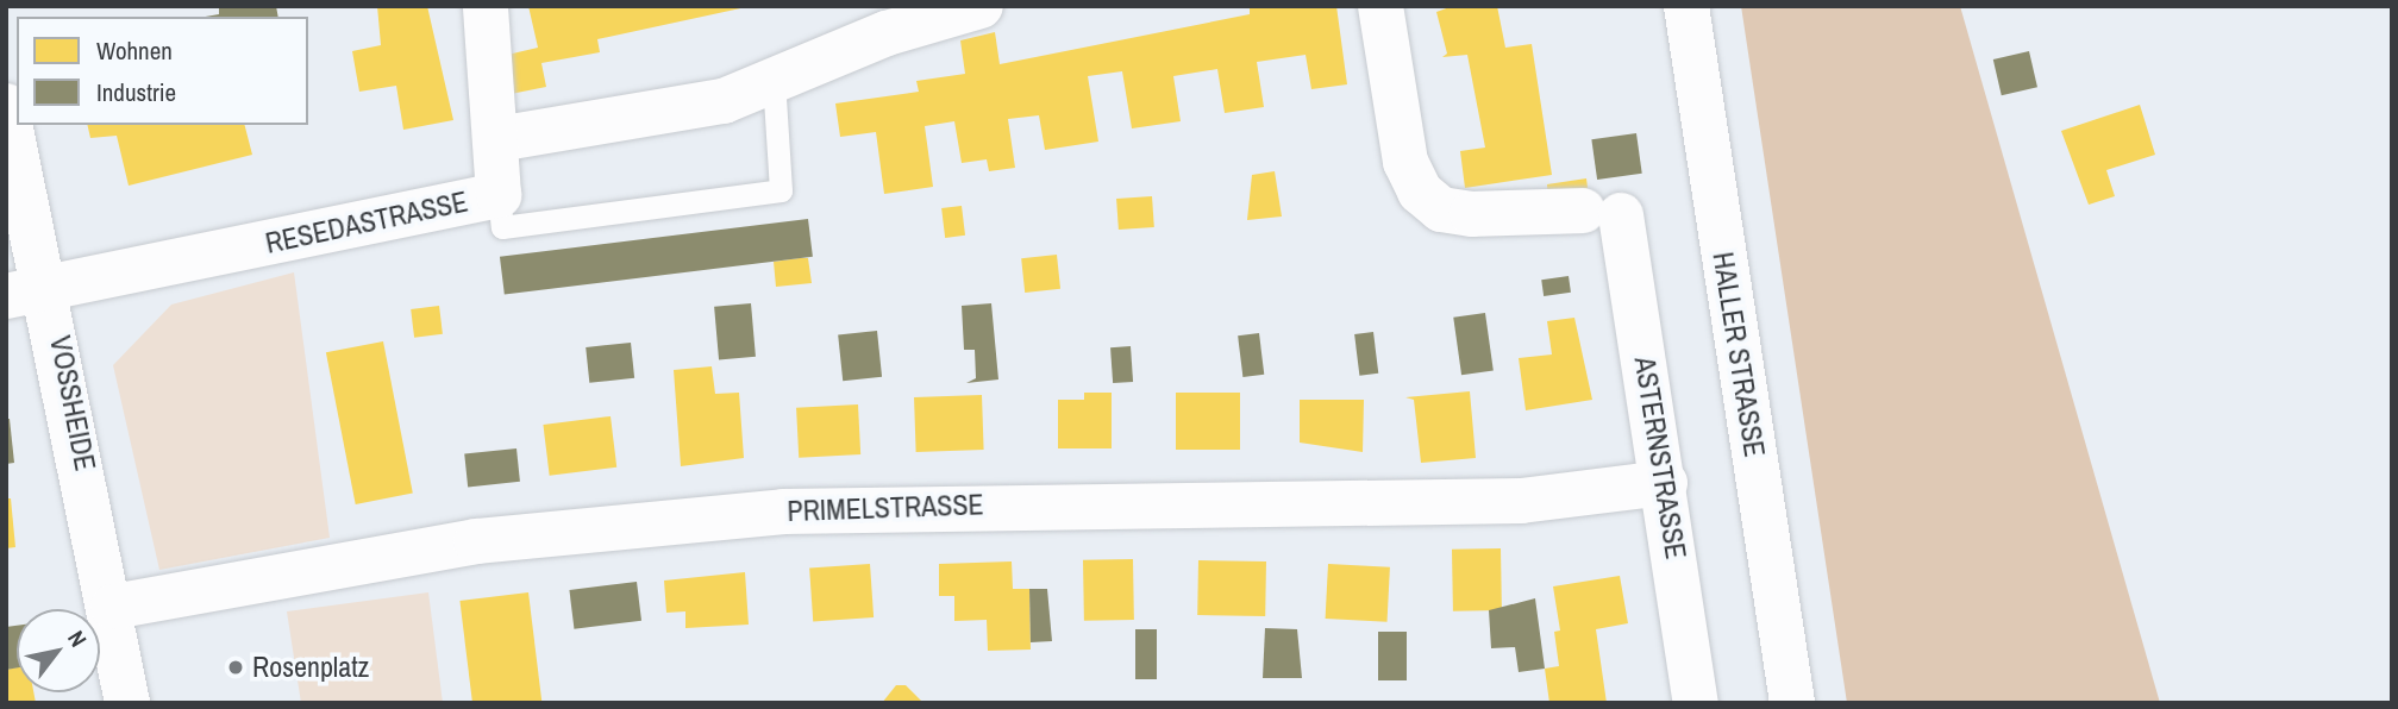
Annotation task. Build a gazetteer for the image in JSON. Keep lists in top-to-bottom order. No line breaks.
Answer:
{"streets":{"street":["RESEDASTRASSE","HALLER STRASSE","VOSSHEIDE","ASTERNSTRASSE","PRIMELSTRASSE"]},"crossings":[["RESEDASTRASSE","VOSSHEIDE"],["VOSSHEIDE","PRIMELSTRASSE"],["ASTERNSTRASSE","PRIMELSTRASSE"]],"places":["Rosenplatz"],"legend":["Wohnen","Industrie"],"north":"top right"}
